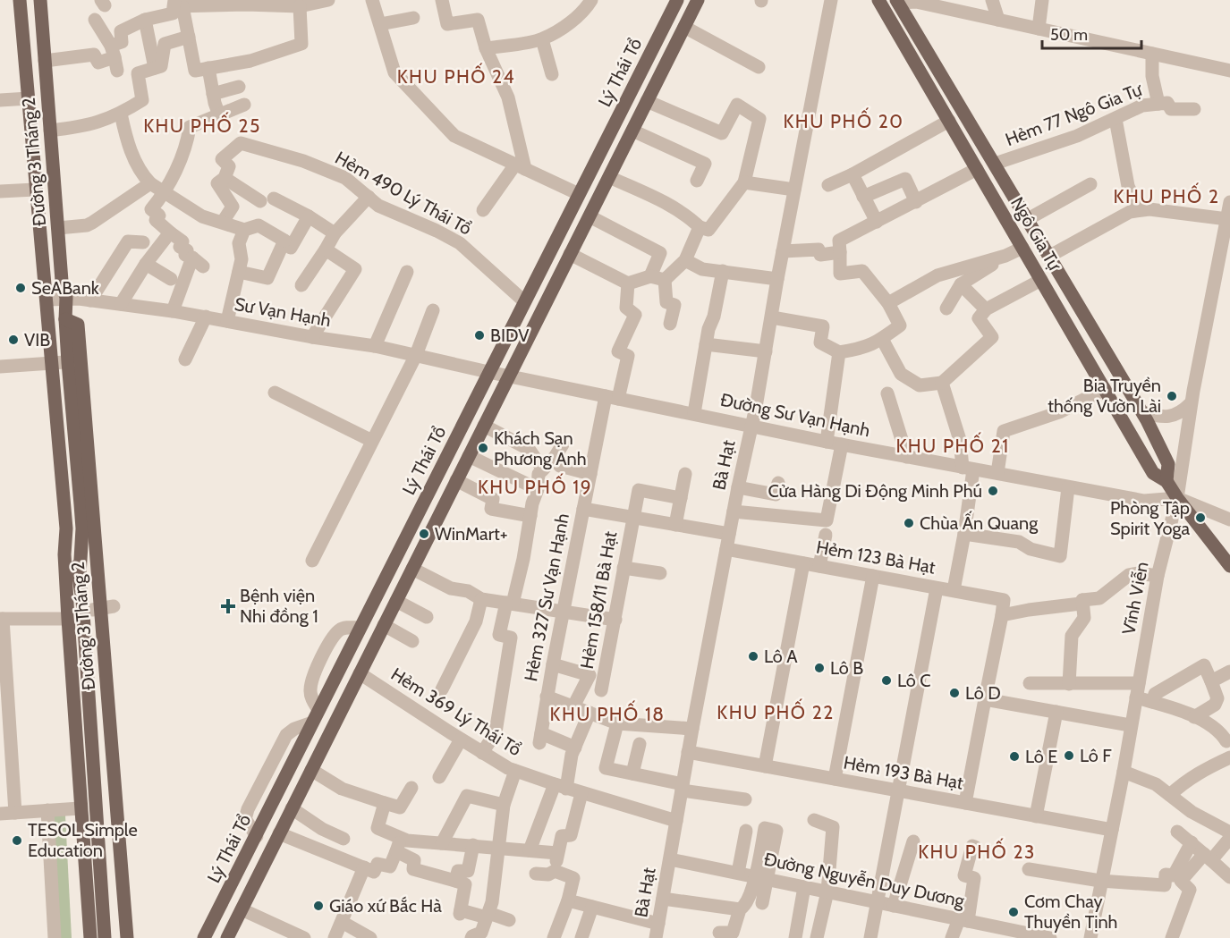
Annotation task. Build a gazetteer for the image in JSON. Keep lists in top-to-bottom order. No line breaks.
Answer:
{"streets":{"main road":["Lý Thái Tổ","Đường 3 Tháng 2","Ngô Gia Tự"],"street":["Hẻm 77 Ngô Gia Tự","Hẻm 490 Lý Thái Tổ","Sư Vạn Hạnh","Đường Sư Vạn Hạnh","Bà Hạt","Hẻm 123 Bà Hạt","Hẻm 327 Sư Vạn Hạnh","Vĩnh Viễn","Hẻm 158/11 Bà Hạt","Hẻm 369 Lý Thái Tổ","Hẻm 193 Bà Hạt","Đường Nguyễn Duy Dương"]},"crossings":[["Lý Thái Tổ","Hẻm 490 Lý Thái Tổ"],["Lý Thái Tổ","Sư Vạn Hạnh"],["Lý Thái Tổ","Đường Sư Vạn Hạnh"],["Lý Thái Tổ","Hẻm 369 Lý Thái Tổ"],["Hẻm 77 Ngô Gia Tự","Ngô Gia Tự"],["Đường 3 Tháng 2","Sư Vạn Hạnh"],["Ngô Gia Tự","Đường Sư Vạn Hạnh"],["Ngô Gia Tự","Vĩnh Viễn"],["Sư Vạn Hạnh","Đường Sư Vạn Hạnh"],["Đường Sư Vạn Hạnh","Bà Hạt"],["Đường Sư Vạn Hạnh","Hẻm 327 Sư Vạn Hạnh"],["Đường Sư Vạn Hạnh","Vĩnh Viễn"],["Bà Hạt","Hẻm 123 Bà Hạt"],["Bà Hạt","Hẻm 369 Lý Thái Tổ"],["Bà Hạt","Hẻm 193 Bà Hạt"],["Bà Hạt","Đường Nguyễn Duy Dương"],["Vĩnh Viễn","Hẻm 193 Bà Hạt"]],"districts":["KHU PHỐ 24","KHU PHỐ 20","KHU PHỐ 25","KHU PHỐ 2","KHU PHỐ 21","KHU PHỐ 19","KHU PHỐ 22","KHU PHỐ 18","KHU PHỐ 23"],"places":{"other":["SeABank","BIDV","VIB","Bia Truyền thống Vườn Lài","Khách Sạn Phương Anh","Cửa Hàng Di Động Minh Phú","Phòng Tập Spirit Yoga","Chùa Ấn Quang","WinMart+","Lô A","Lô B","Lô C","Lô D","Lô F","Lô E","TESOL Simple Education","Giáo xứ Bắc Hà","Cơm Chay Thuyền Tịnh"],"health":["Bệnh viện Nhi đồng 1"]},"scale_bar":"50 m"}
